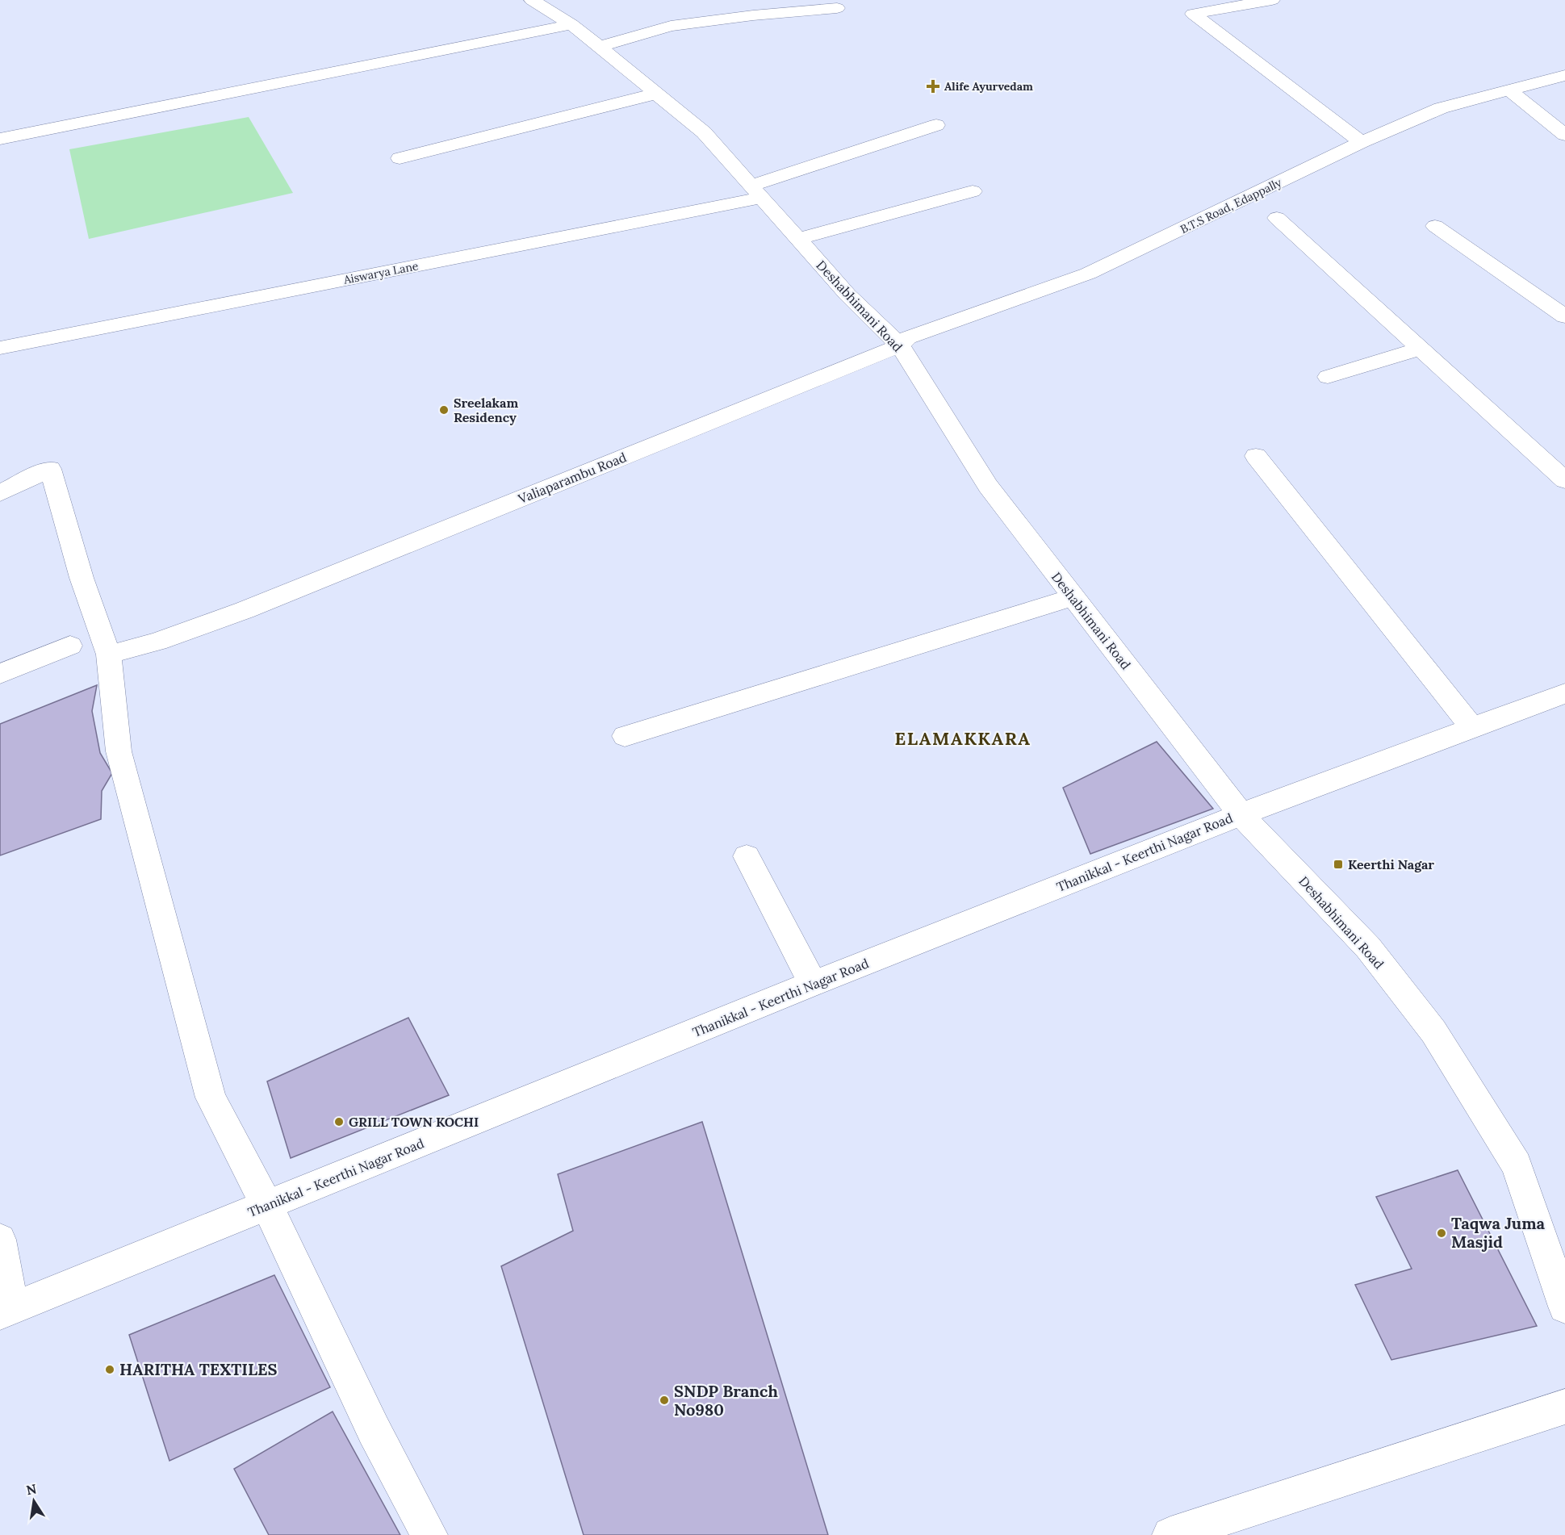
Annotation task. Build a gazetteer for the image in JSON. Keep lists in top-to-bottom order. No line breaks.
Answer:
{"streets":{"street":["B.T.S Road, Edappally","Aiswarya Lane","Deshabhimani Road","Valiaparambu Road","Thanikkal - Keerthi Nagar Road"]},"crossings":[["B.T.S Road, Edappally","Deshabhimani Road"],["B.T.S Road, Edappally","Valiaparambu Road"],["Aiswarya Lane","Deshabhimani Road"],["Deshabhimani Road","Valiaparambu Road"],["Deshabhimani Road","Thanikkal - Keerthi Nagar Road"]],"districts":["ELAMAKKARA"],"places":{"health":["Alife Ayurvedam"],"other":["Sreelakam Residency","GRILL TOWN KOCHI","Taqwa Juma Masjid","HARITHA TEXTILES","SNDP Branch No980"],"transit":["Keerthi Nagar"]},"north":"top"}
